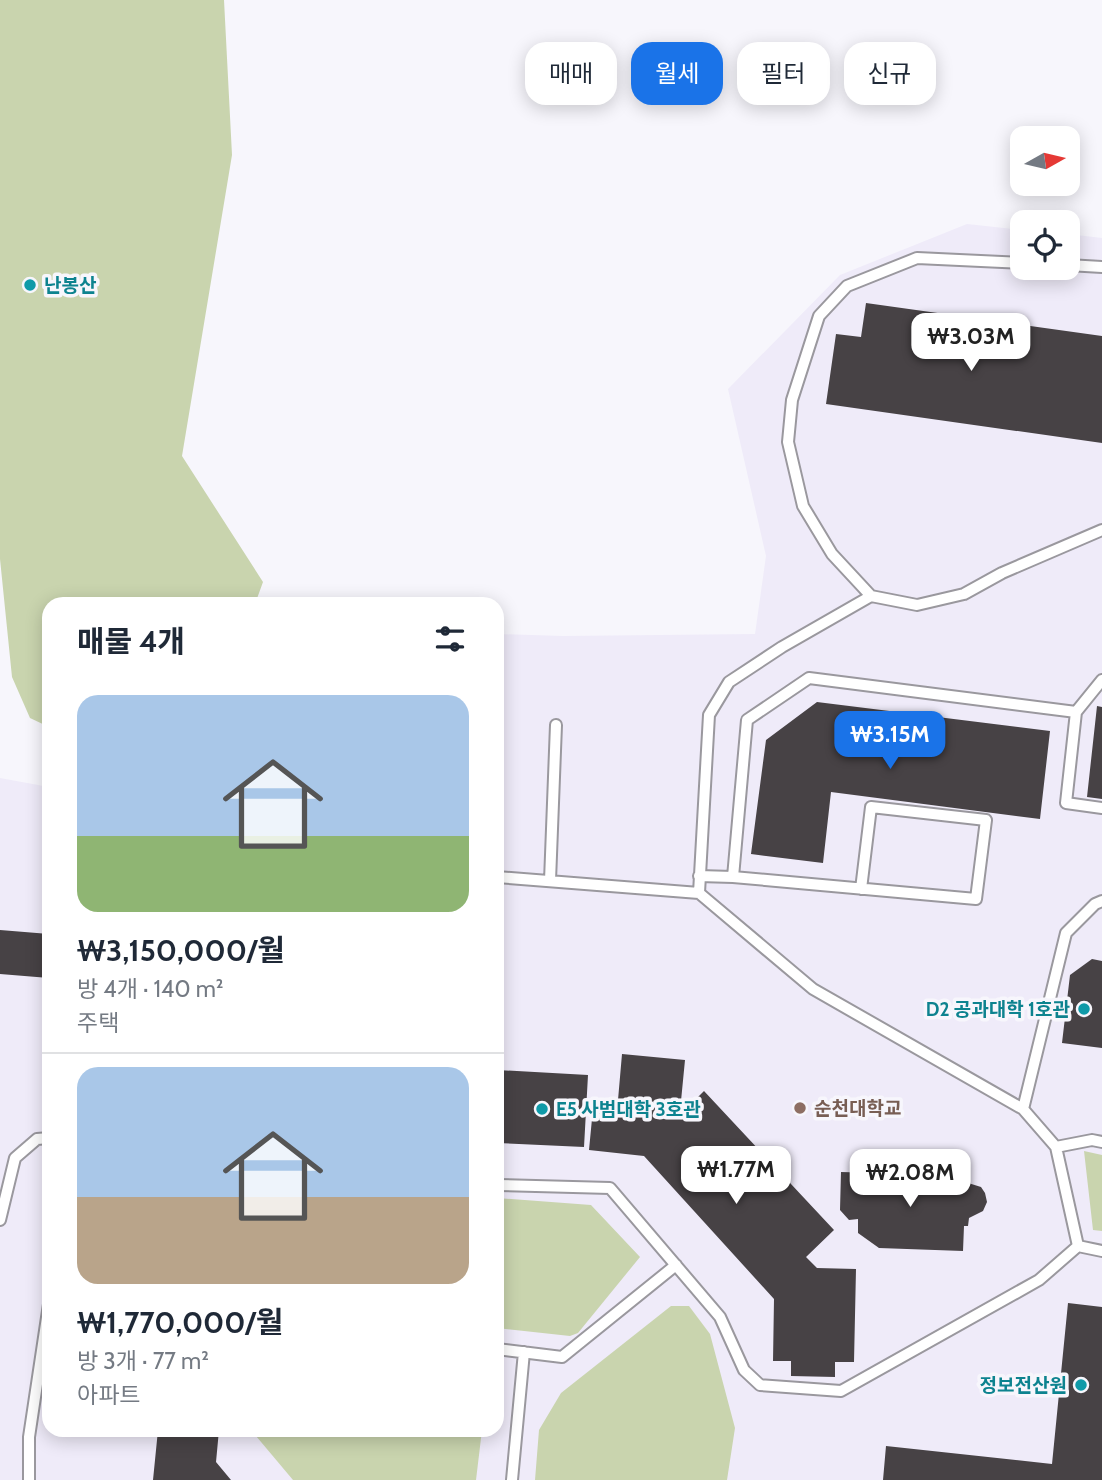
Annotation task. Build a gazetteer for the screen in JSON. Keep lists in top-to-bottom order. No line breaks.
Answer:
{"places":["난봉산","D2 공과대학 1호관","순천대학교","E5 사범대학 3호관","정보전산원"],"north":"right","page":{"chip":["매매","월세","필터","신규"],"price":["₩3.03M","₩3.15M","₩1.77M","₩2.08M"],"heading":"매물 4개","list":[{"name":"₩3,150,000/월","note":"방 4개 · 140 m² · 주택"},{"name":"₩1,770,000/월","note":"방 3개 · 77 m² · 아파트"}]}}
